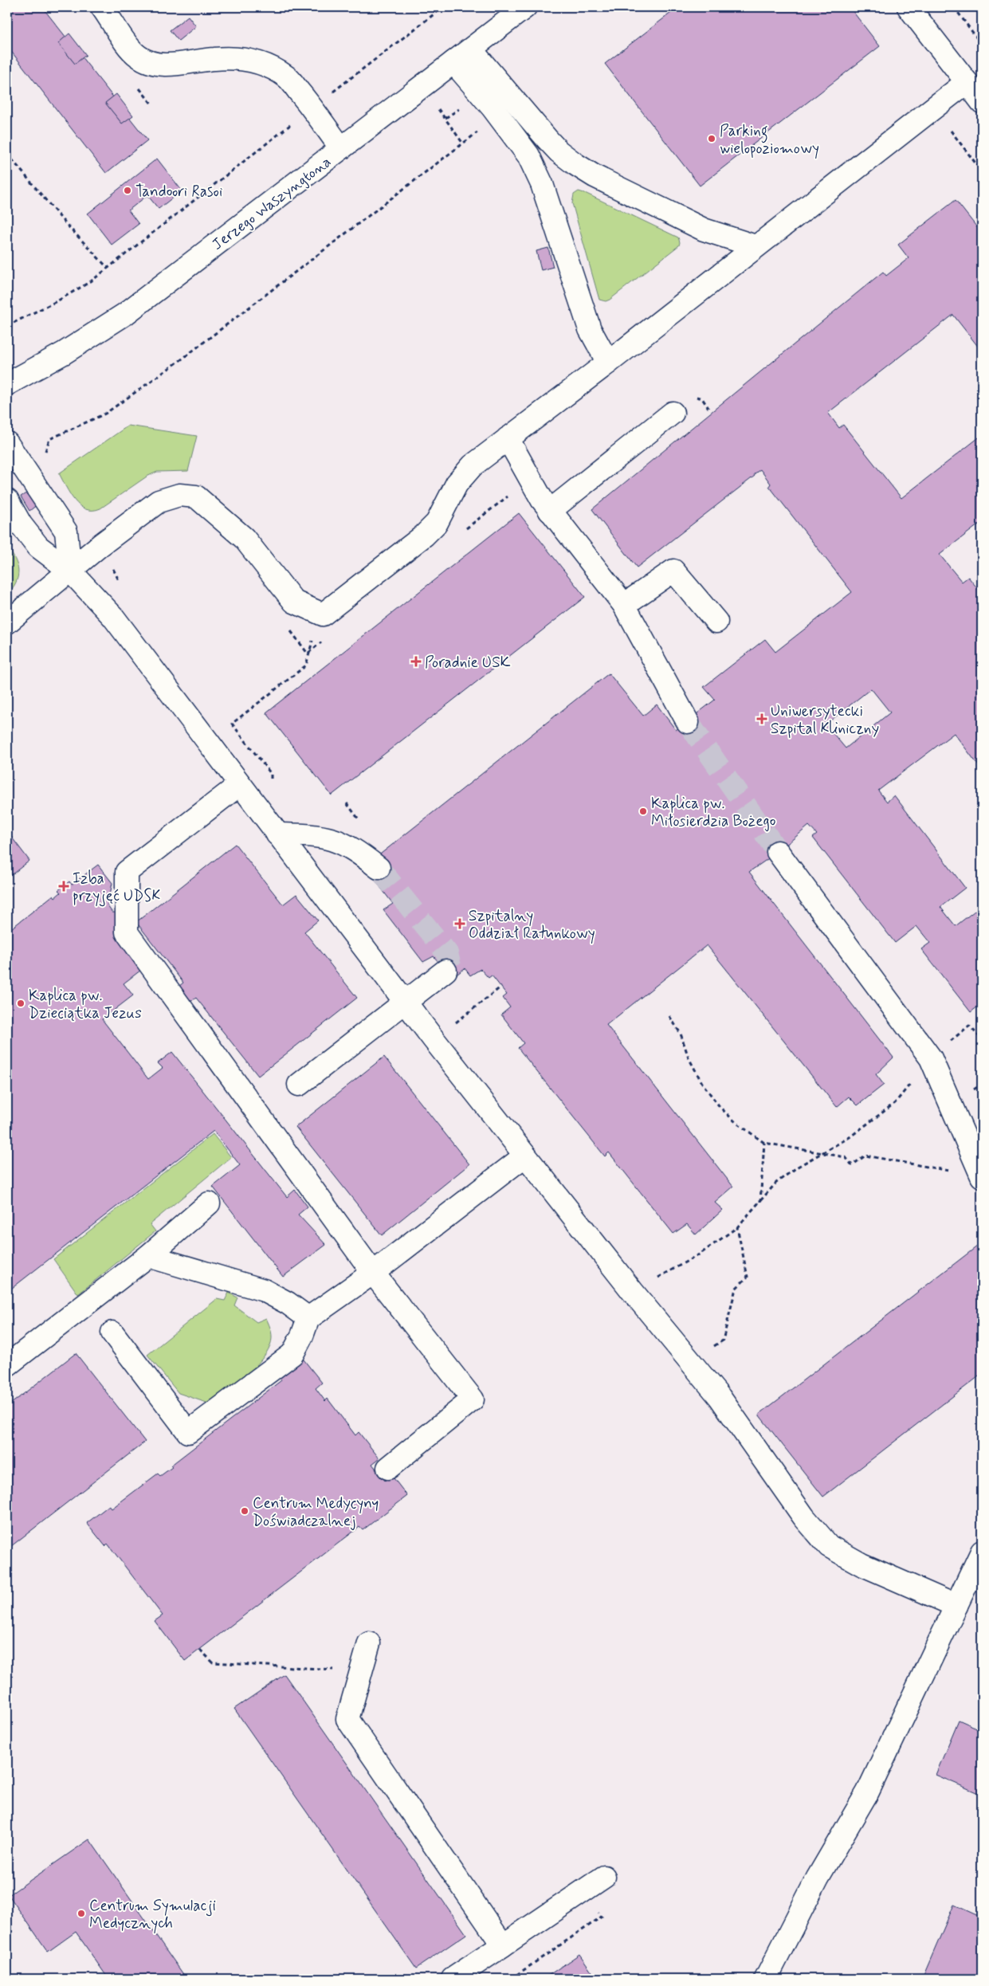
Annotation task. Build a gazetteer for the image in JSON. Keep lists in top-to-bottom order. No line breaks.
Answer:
{"streets":{"street":["Jerzego Waszyngtona"]},"places":{"other":["Parking wielopoziomowy","Tandoori Rasoi","Kaplica pw. Miłosierdzia Bożego","Kaplica pw. Dzieciątka Jezus","Centrum Medycyny Doświadczalnej","Centrum Symulacji Medycznych"],"health":["Poradnie USK","Uniwersytecki Szpital Kliniczny","Izba przyjęć UDSK","Szpitalny Oddział Ratunkowy"]}}
